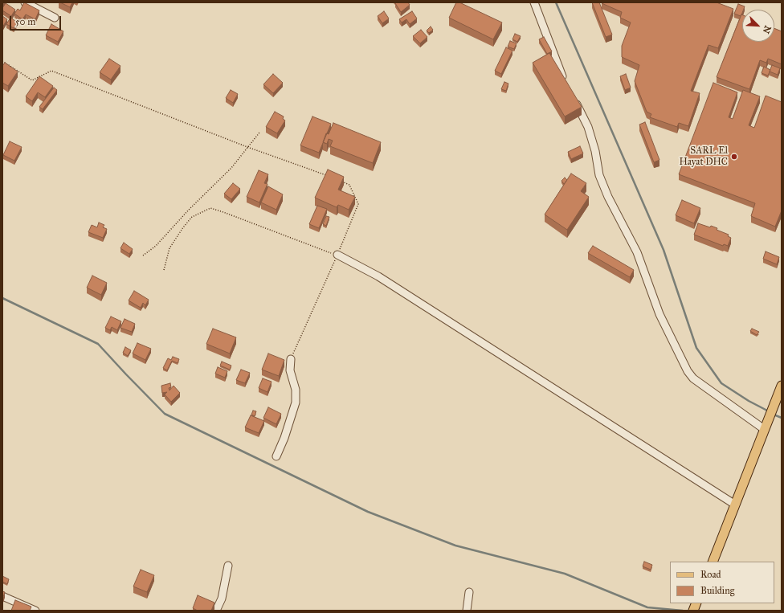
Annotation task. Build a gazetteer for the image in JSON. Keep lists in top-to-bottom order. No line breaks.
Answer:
{"places":["SARL El Hayat DHC"],"legend":["Road","Building"],"scale_bar":"50 m","north":"bottom right"}
